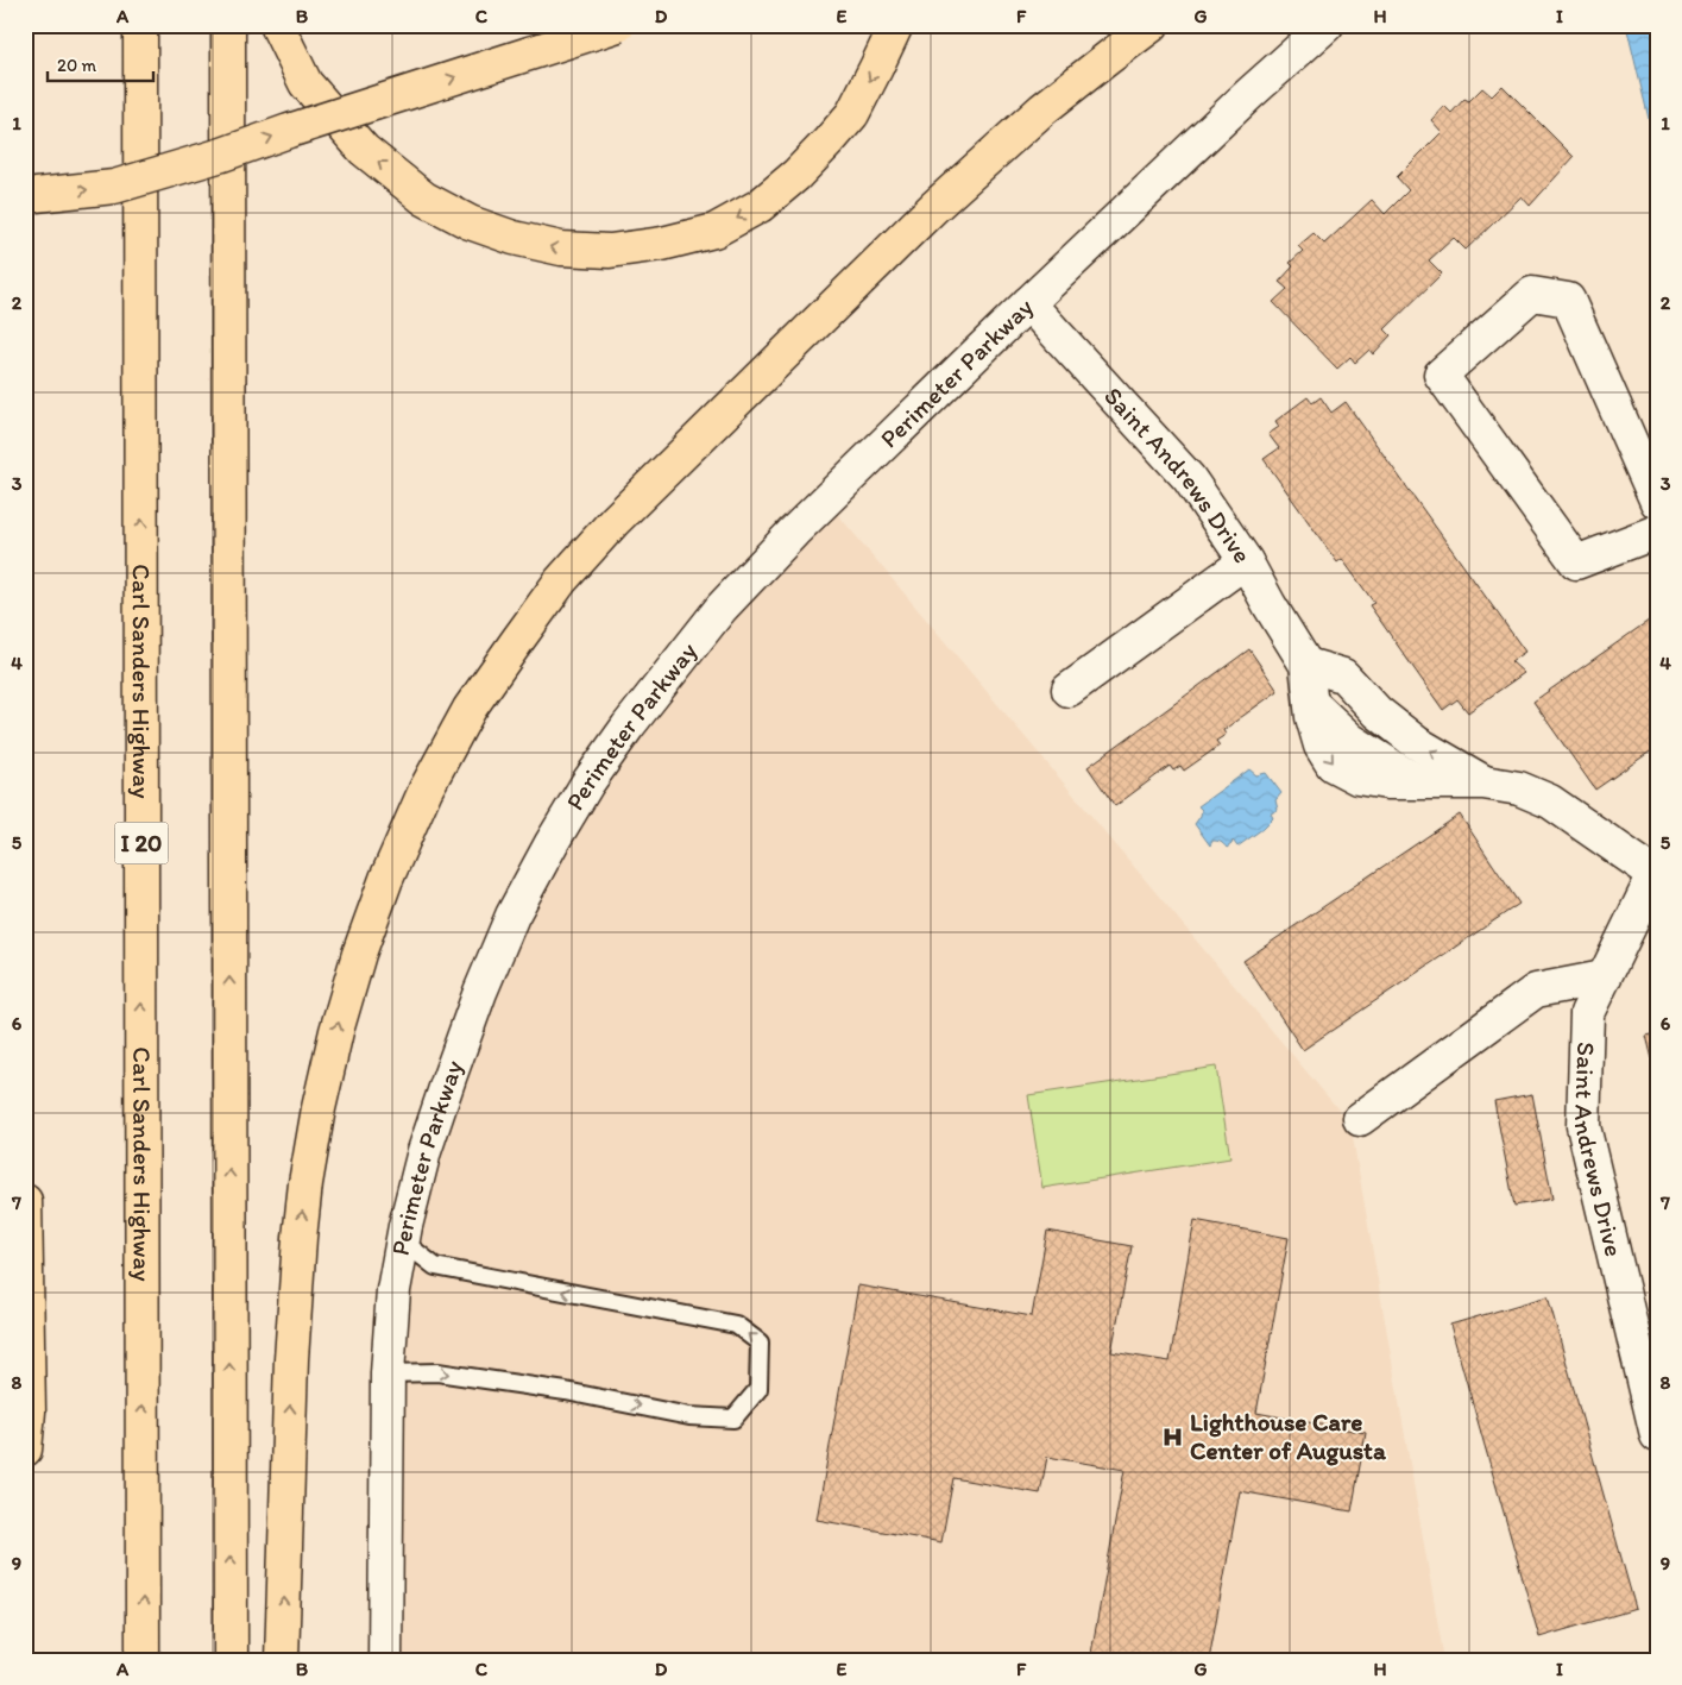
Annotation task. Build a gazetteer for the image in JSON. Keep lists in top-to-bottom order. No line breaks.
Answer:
{"streets":{"highway":["Carl Sanders Highway","I 20"],"street":["Perimeter Parkway","Saint Andrews Drive"]},"crossings":[["Perimeter Parkway","Saint Andrews Drive"]],"places":{"hospital":["Lighthouse Care Center of Augusta"]},"scale_bar":"20 m","grid":{"columns":["A","B","C","D","E","F","G","H","I"],"rows":["1","2","3","4","5","6","7","8","9"]}}
